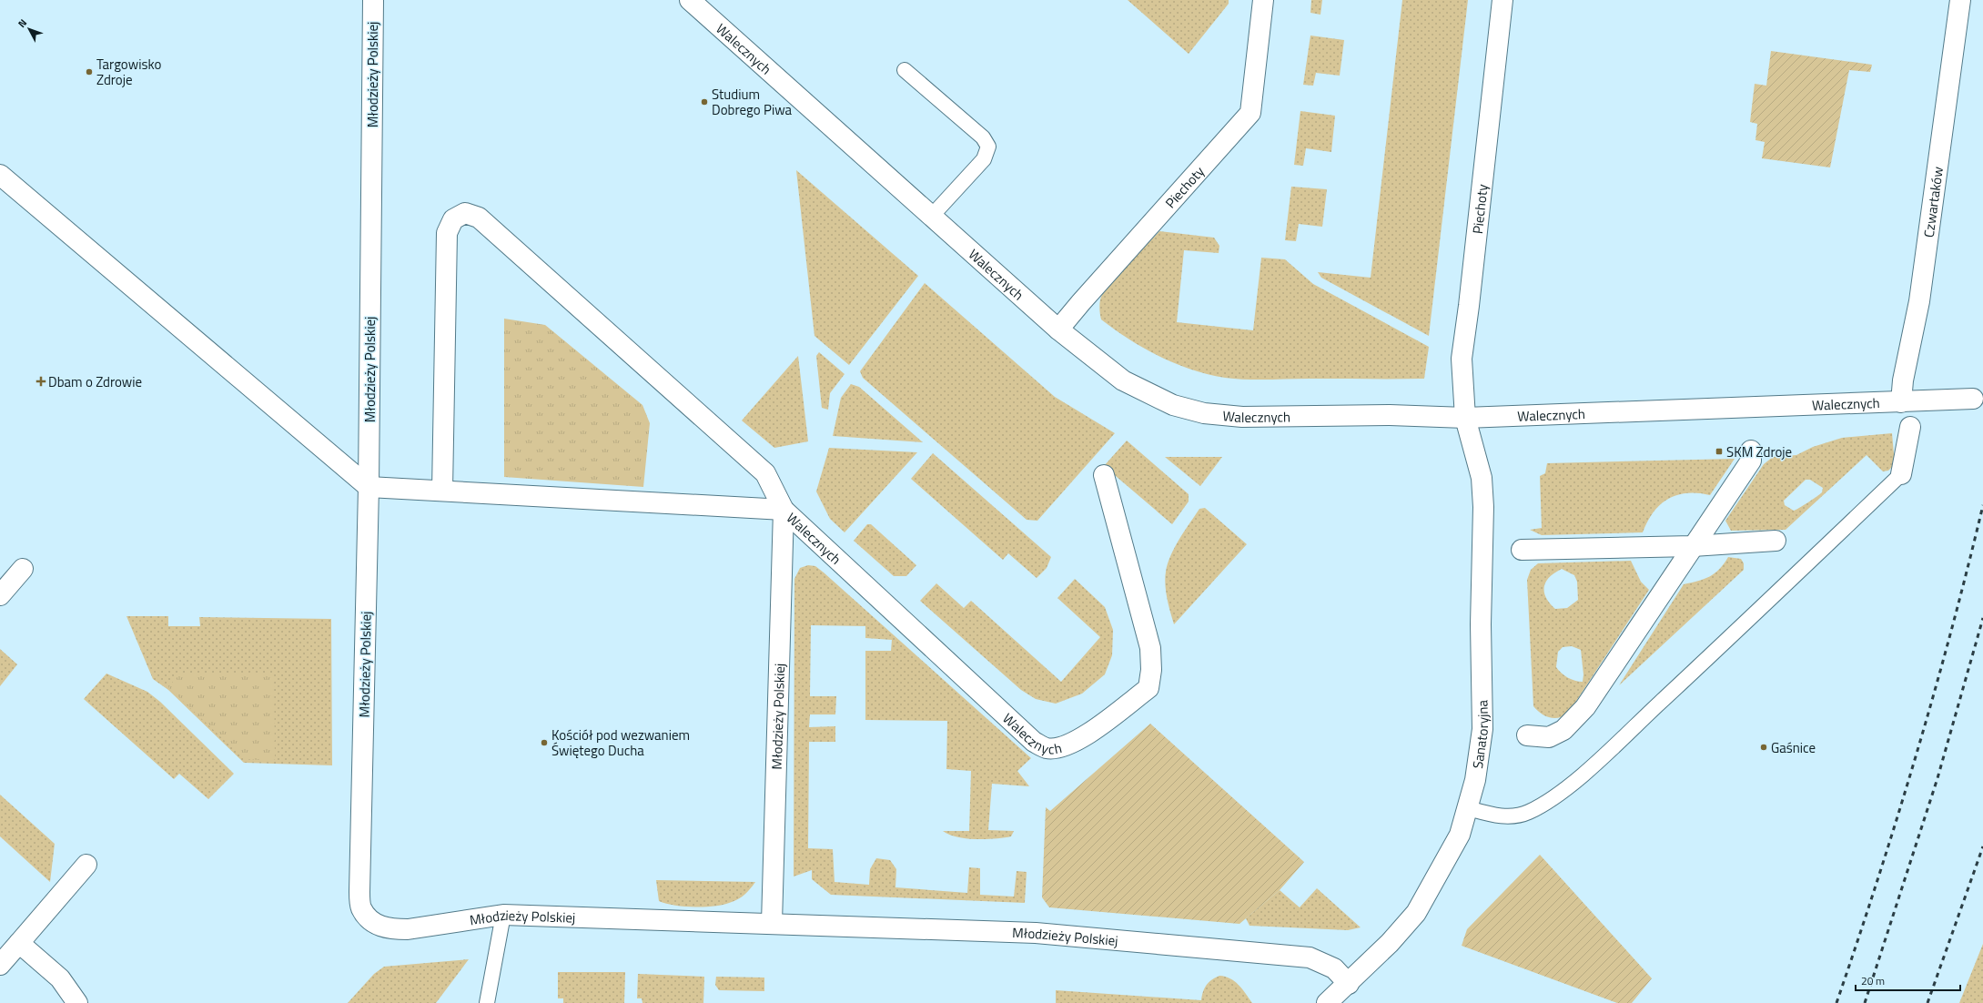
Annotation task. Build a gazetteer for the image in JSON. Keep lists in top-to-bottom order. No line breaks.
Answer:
{"streets":{"street":["Walecznych","Młodzieży Polskiej","Piechoty","Czwartaków","Sanatoryjna"]},"crossings":[["Walecznych","Młodzieży Polskiej"],["Walecznych","Piechoty"],["Walecznych","Czwartaków"],["Walecznych","Sanatoryjna"],["Młodzieży Polskiej","Sanatoryjna"],["Piechoty","Sanatoryjna"]],"places":{"other":["Targowisko Zdroje","Studium Dobrego Piwa","Kościół pod wezwaniem Świętego Ducha","Gaśnice"],"health":["Dbam o Zdrowie"],"transit":["SKM Zdroje"]},"scale_bar":"20 m","north":"top left"}
